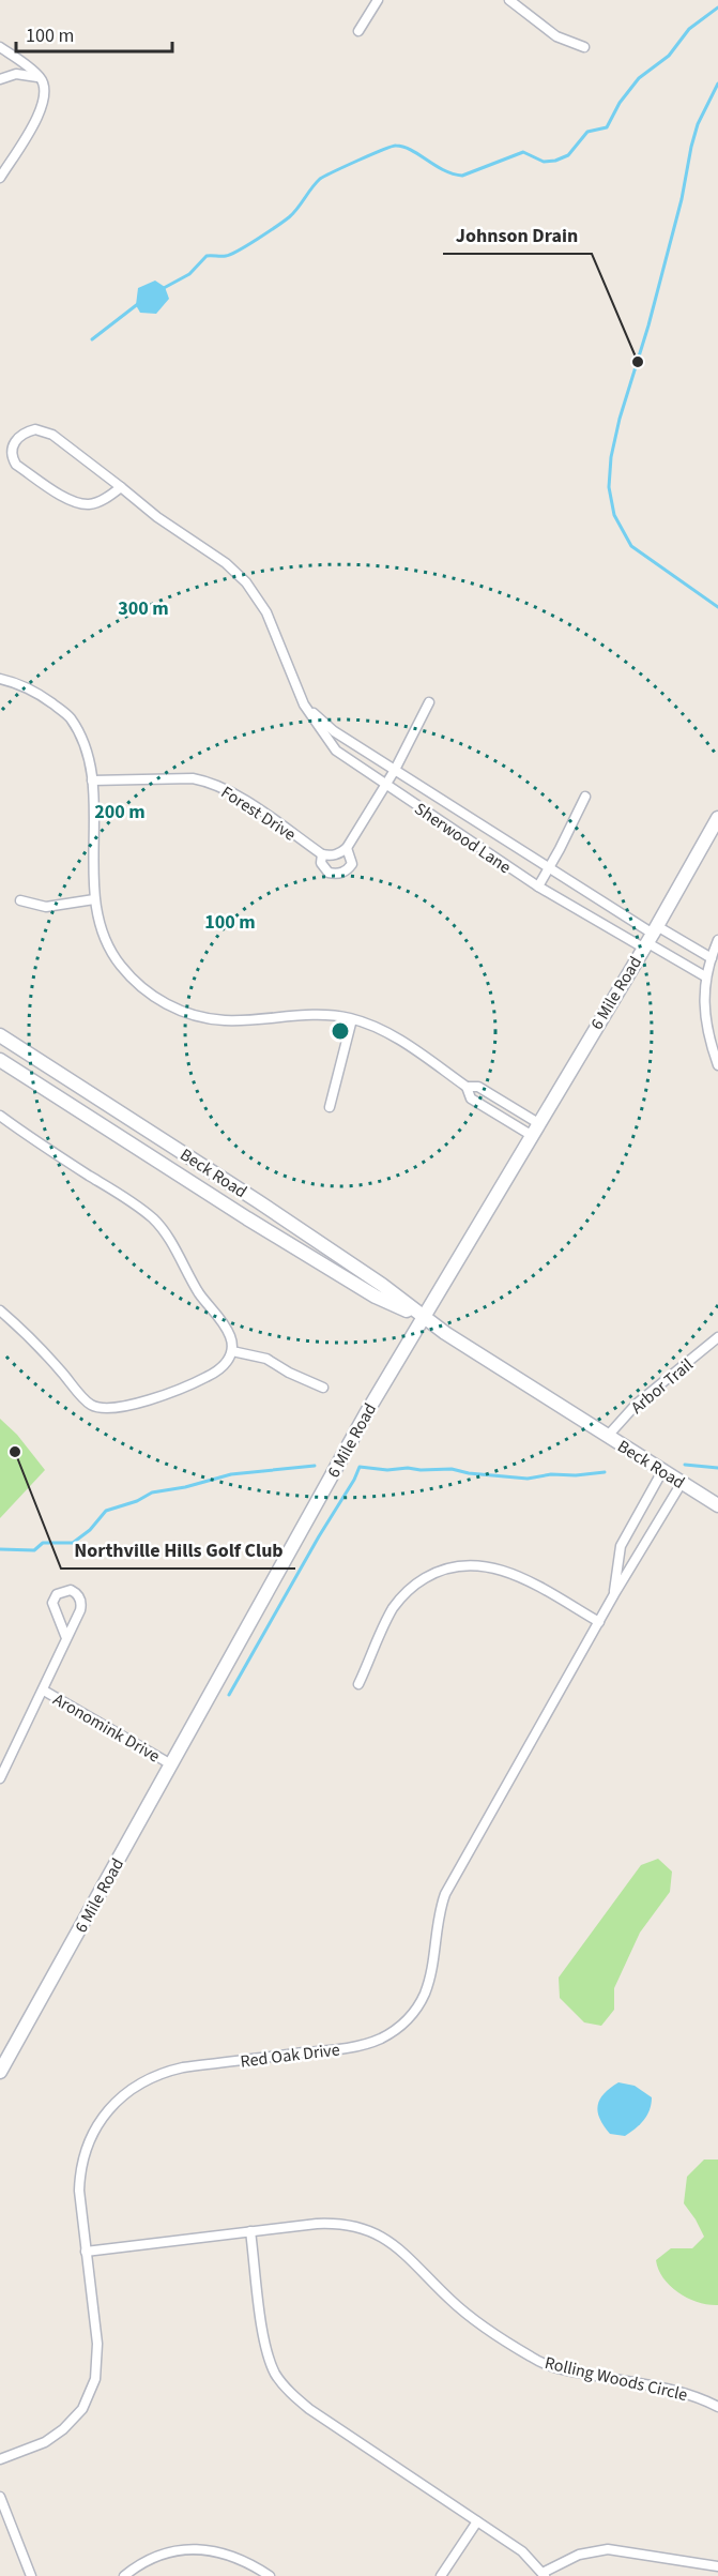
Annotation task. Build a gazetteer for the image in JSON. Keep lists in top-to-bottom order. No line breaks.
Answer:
{"streets":{"street":["Forest Drive","Sherwood Lane","6 Mile Road","Beck Road","Arbor Trail","Aronomink Drive","Red Oak Drive","Rolling Woods Circle"]},"crossings":[["Sherwood Lane","6 Mile Road"],["6 Mile Road","Beck Road"],["6 Mile Road","Aronomink Drive"],["Beck Road","Arbor Trail"],["Beck Road","Red Oak Drive"],["Red Oak Drive","Rolling Woods Circle"]],"places":["Johnson Drain","Northville Hills Golf Club"],"scale_bar":"100 m","rings":["300 m","200 m","100 m"]}
